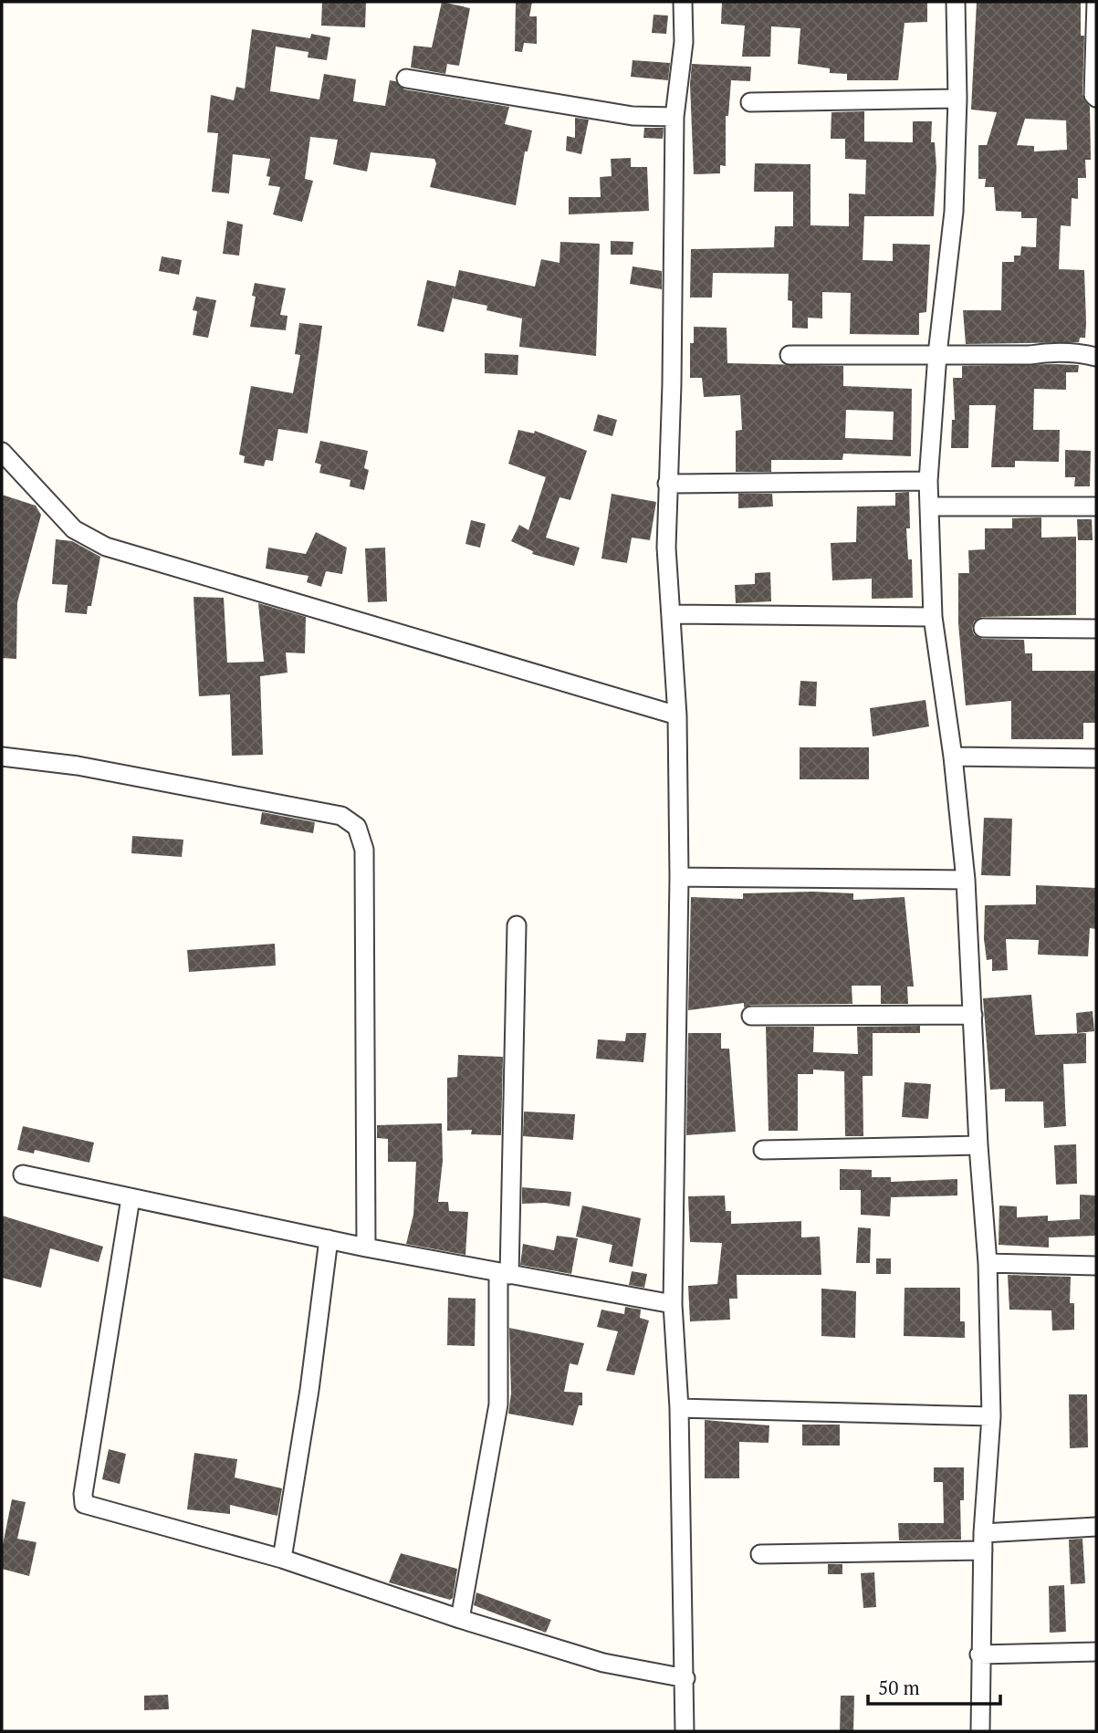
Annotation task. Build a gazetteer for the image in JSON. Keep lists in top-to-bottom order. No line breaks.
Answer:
{"scale_bar":"50 m"}
